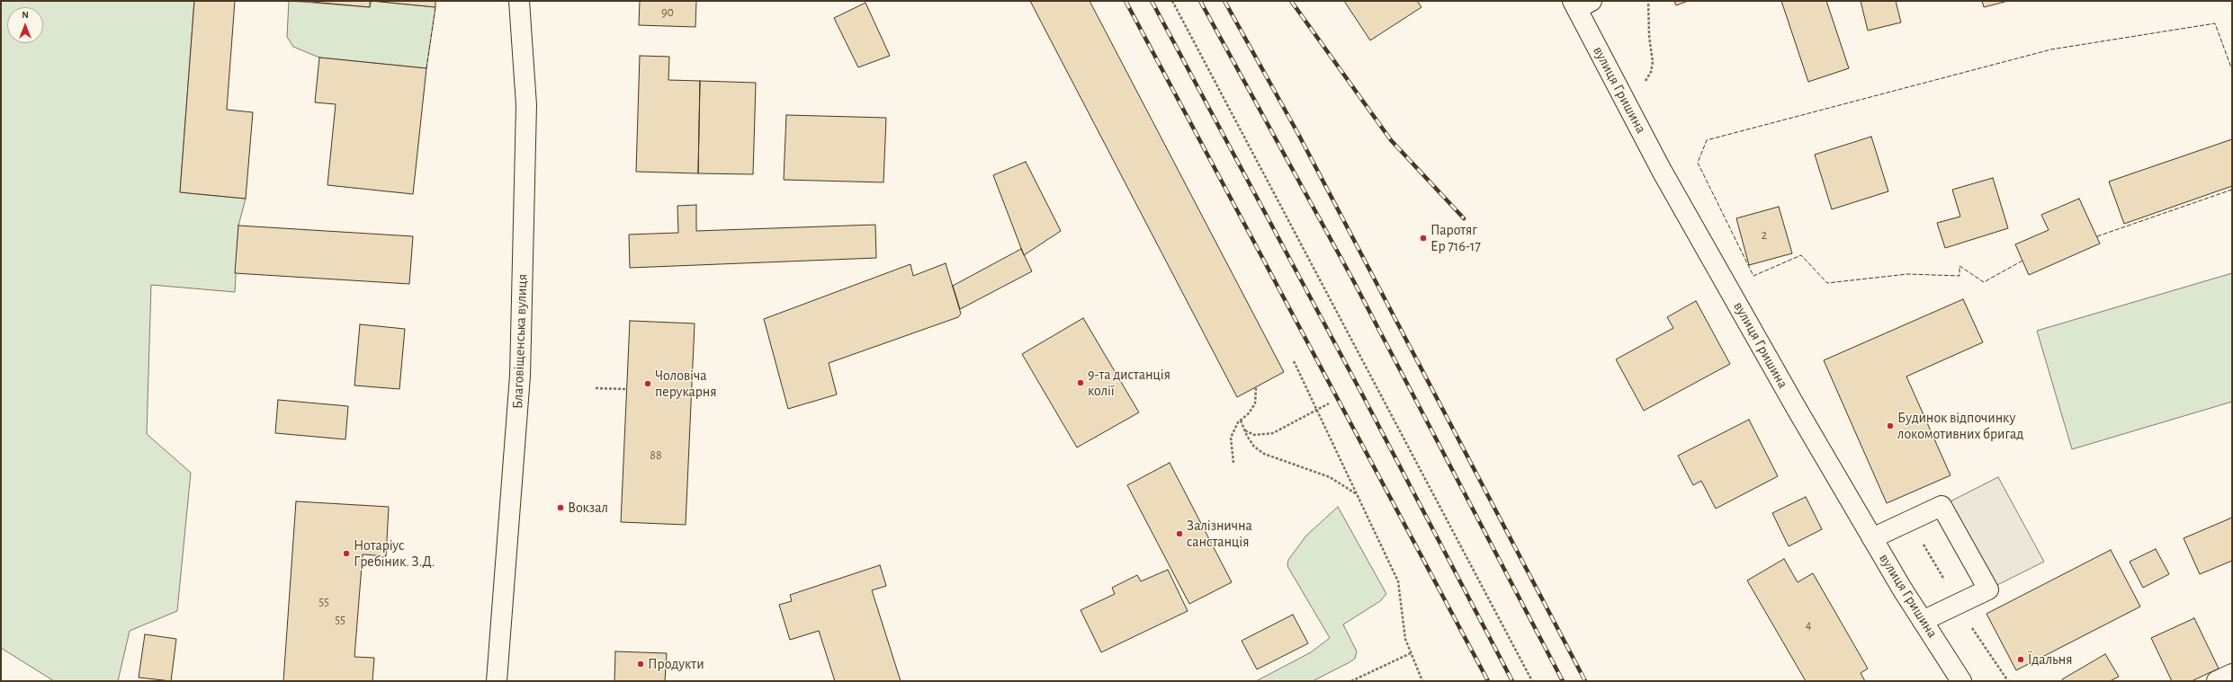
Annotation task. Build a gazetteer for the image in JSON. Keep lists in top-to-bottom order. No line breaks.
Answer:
{"streets":{"main road":["вулиця Гришина","Благовіщенська вулиця"]},"places":["Паротяг Ер 716-17","9-та дистанція колії","Чоловіча перукарня","Будинок відпочинку локомотивних бригад","Вокзал","Залізнична санстанція","Нотаріус Гребіник. З.Д.","Їдальня","Продукти"],"house_numbers":["90","2","88","55","55","4"],"north":"top"}
